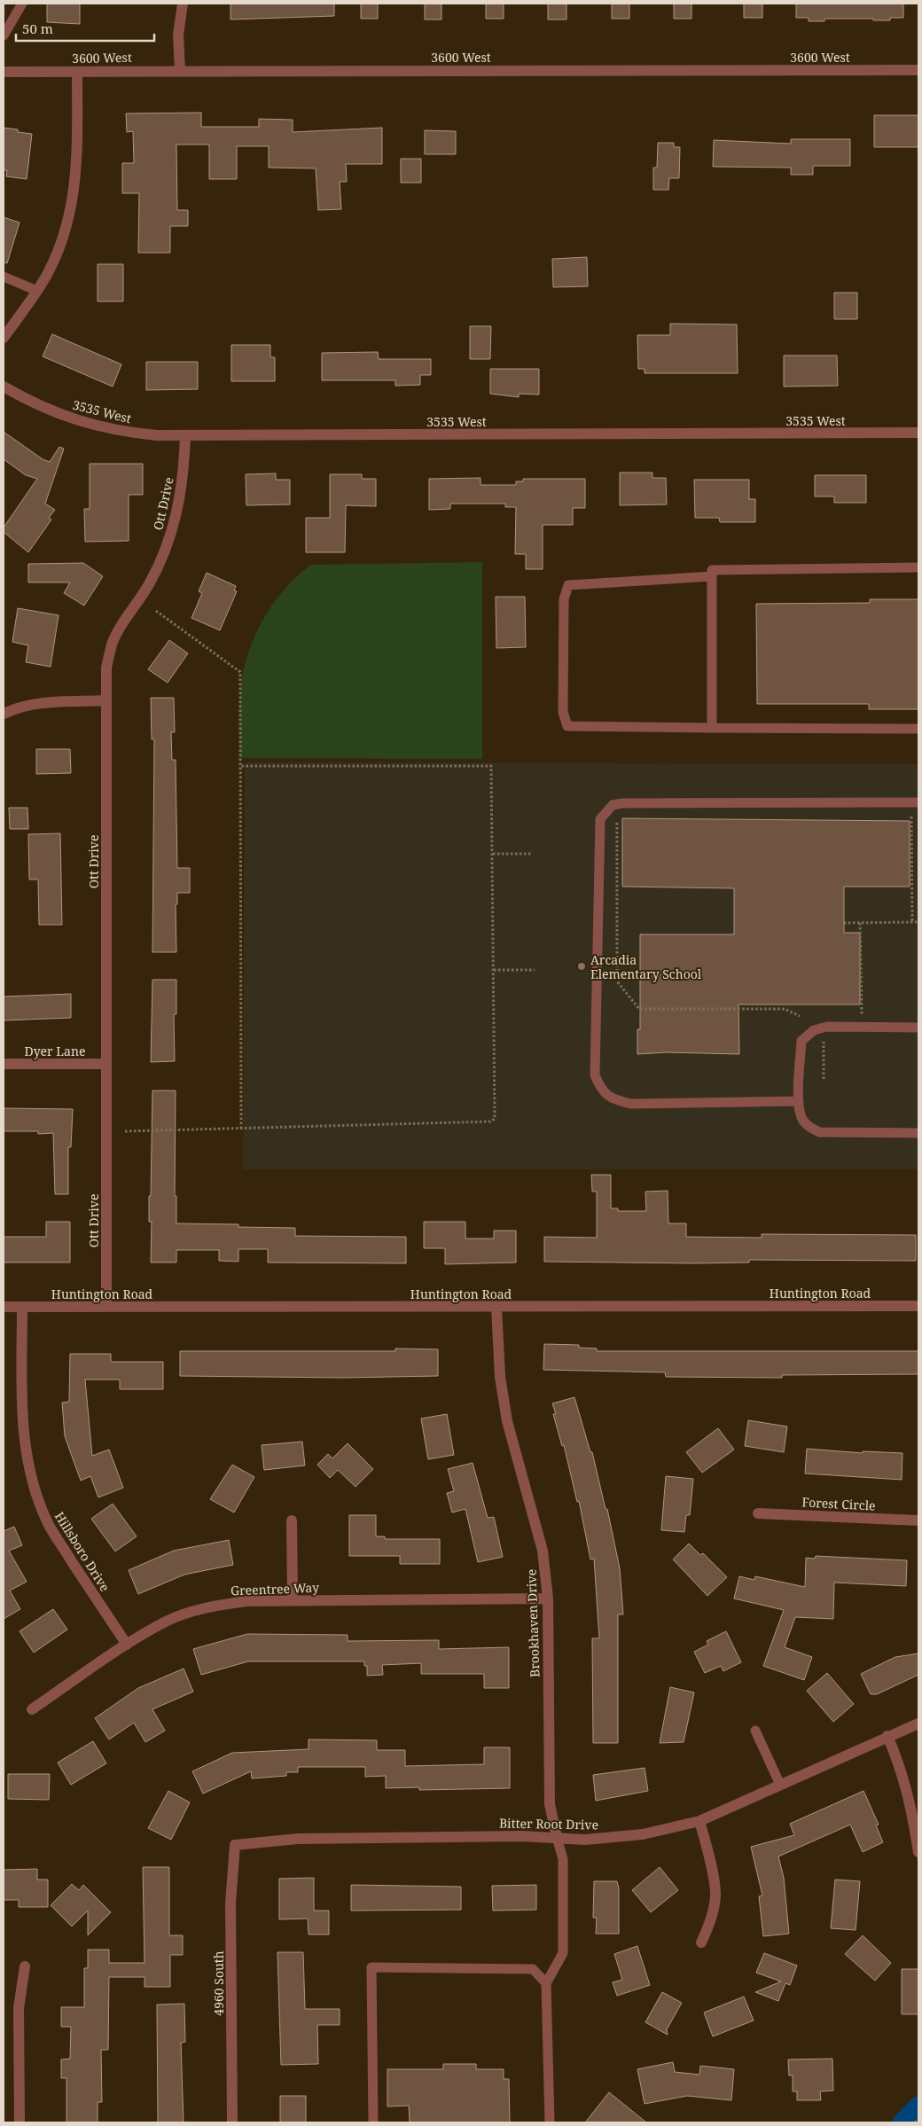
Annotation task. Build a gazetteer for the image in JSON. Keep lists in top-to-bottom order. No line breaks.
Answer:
{"streets":{"street":["3600 West","3535 West","Ott Drive","Dyer Lane","Huntington Road","Forest Circle","Hillsboro Drive","Greentree Way","Brookhaven Drive","Bitter Root Drive","4960 South"]},"crossings":[["3535 West","Ott Drive"],["Ott Drive","Dyer Lane"],["Ott Drive","Huntington Road"],["Huntington Road","Hillsboro Drive"],["Huntington Road","Brookhaven Drive"],["Hillsboro Drive","Greentree Way"],["Greentree Way","Brookhaven Drive"],["Brookhaven Drive","Bitter Root Drive"],["Bitter Root Drive","4960 South"]],"places":["Arcadia Elementary School"],"scale_bar":"50 m"}
